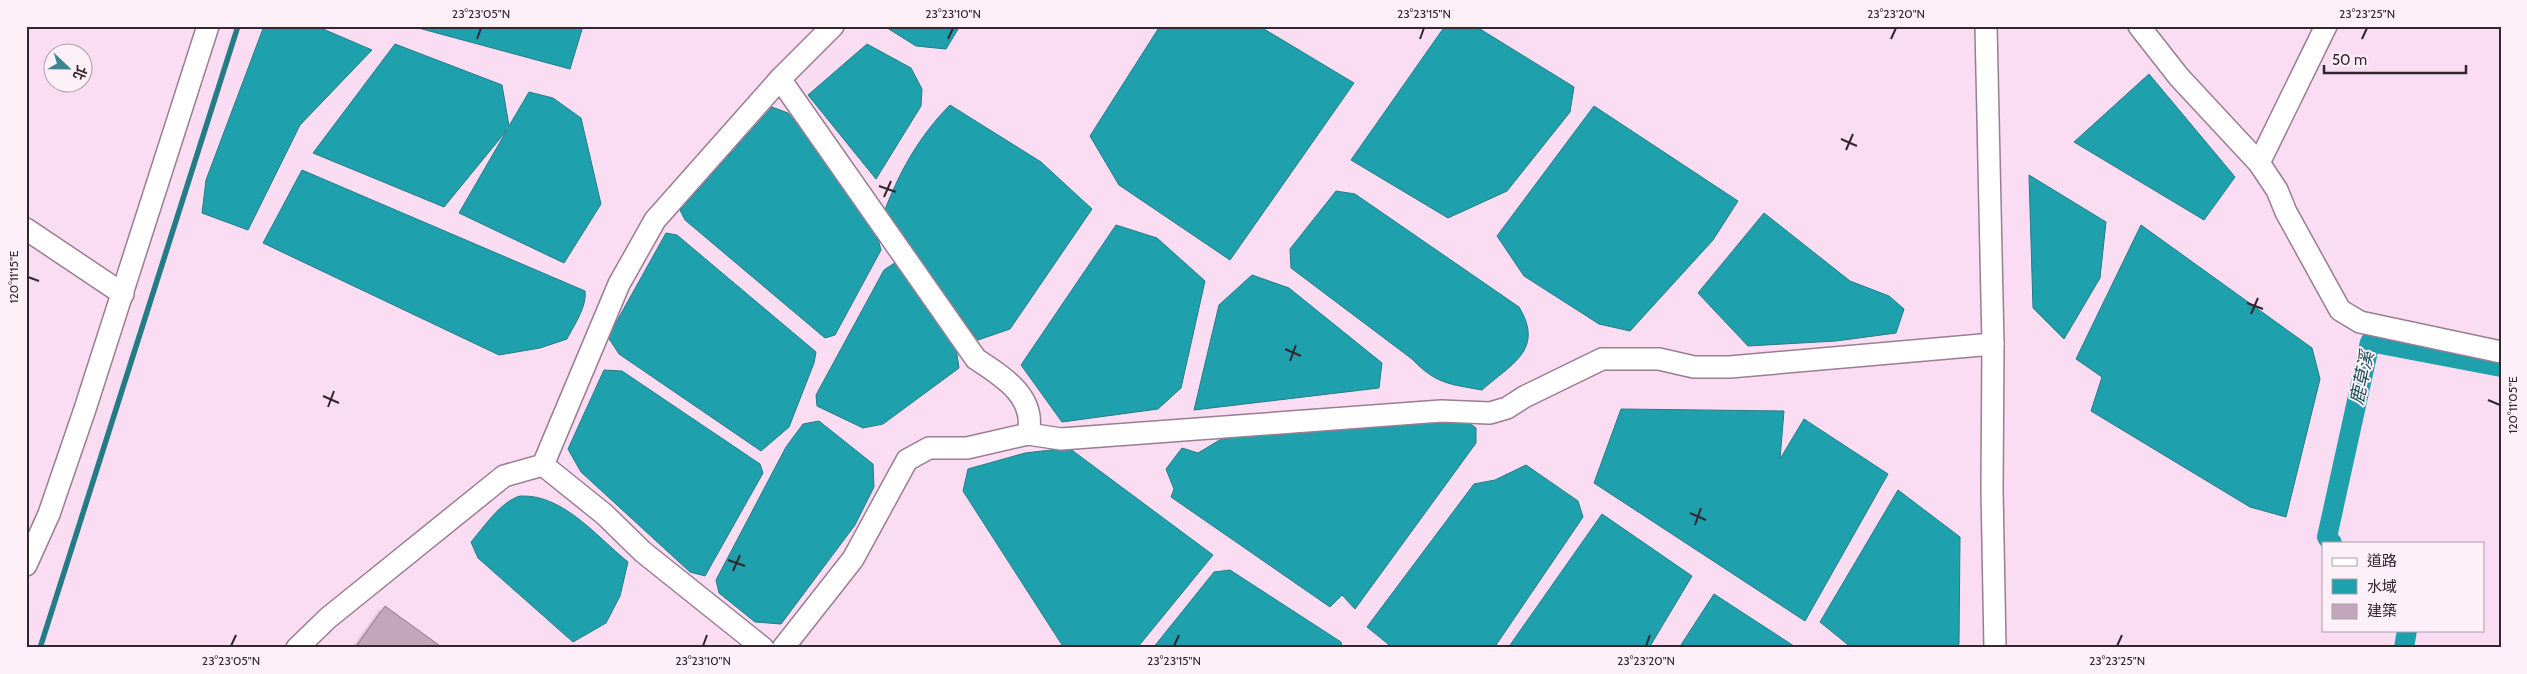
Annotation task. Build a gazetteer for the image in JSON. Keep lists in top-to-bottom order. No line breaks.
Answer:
{"water":["鹿草溪"],"legend":["道路","水域","建築"],"scale_bar":"50 m","north":"right","coordinates":["23°23'05\"N","23°23'10\"N","23°23'15\"N","23°23'20\"N","23°23'25\"N","120°11'15\"E","120°11'05\"E"]}
